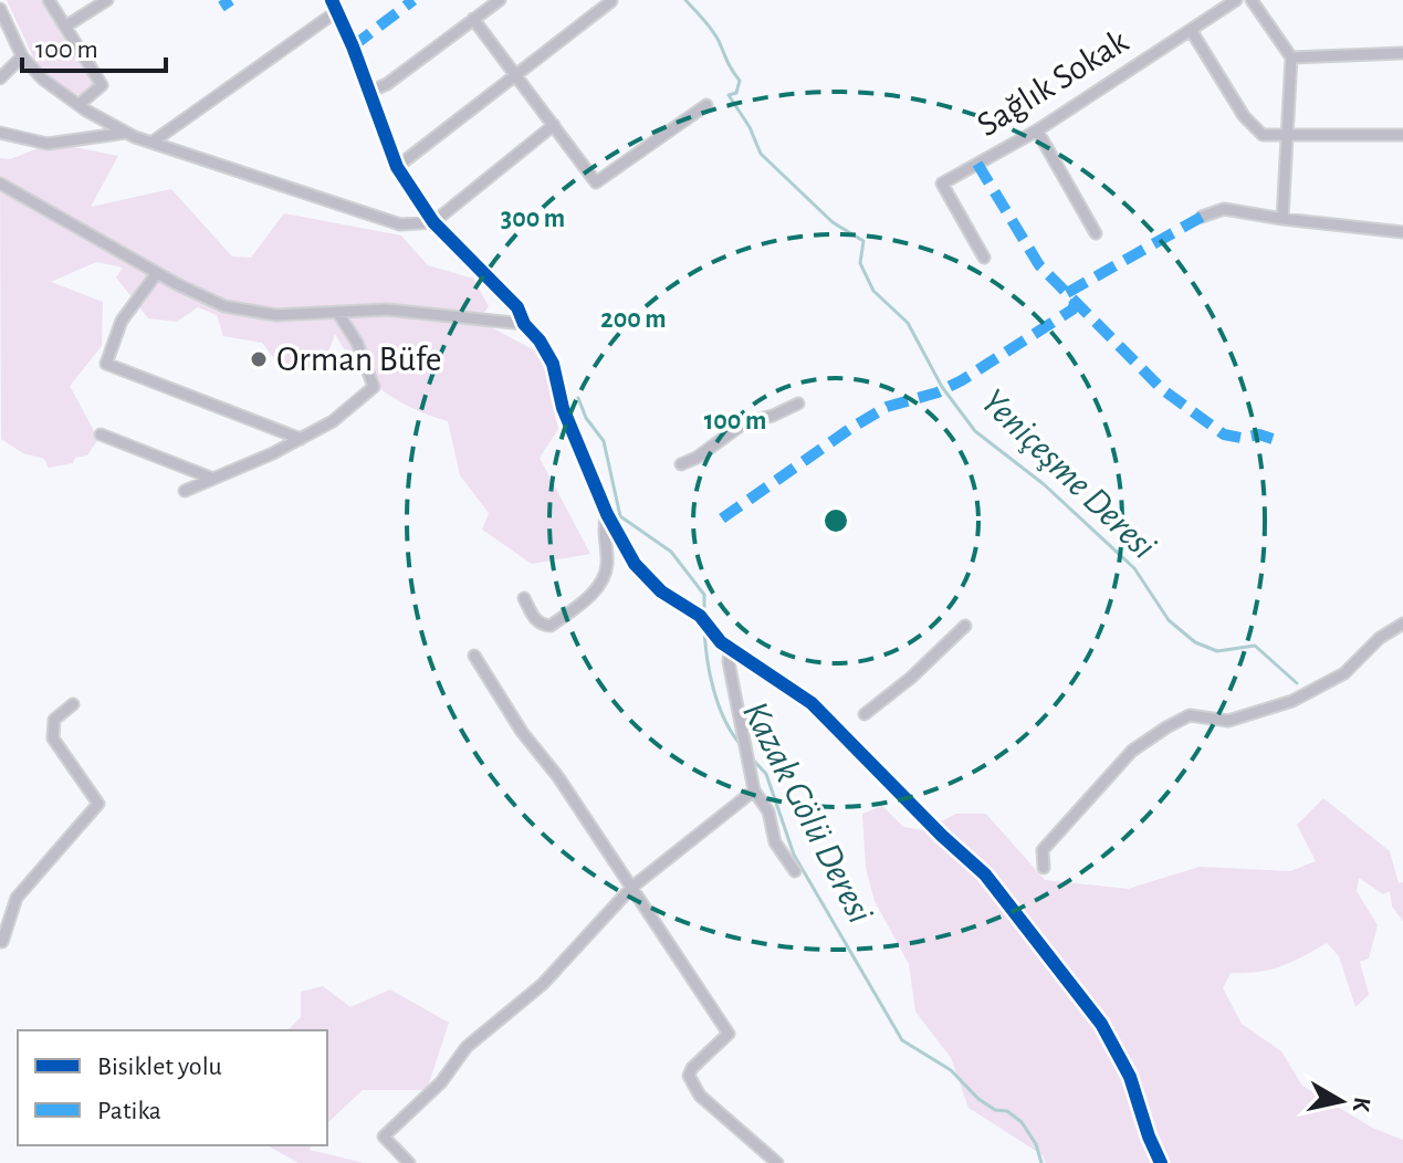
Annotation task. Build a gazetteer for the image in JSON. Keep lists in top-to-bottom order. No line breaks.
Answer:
{"streets":{"street":["Sağlık Sokak"]},"water":["Yeniçeşme Deresi","Kazak Gölü Deresi"],"places":["Orman Büfe"],"legend":["Bisiklet yolu","Patika"],"scale_bar":"100 m","north":"right","rings":["300 m","200 m","100 m"]}
